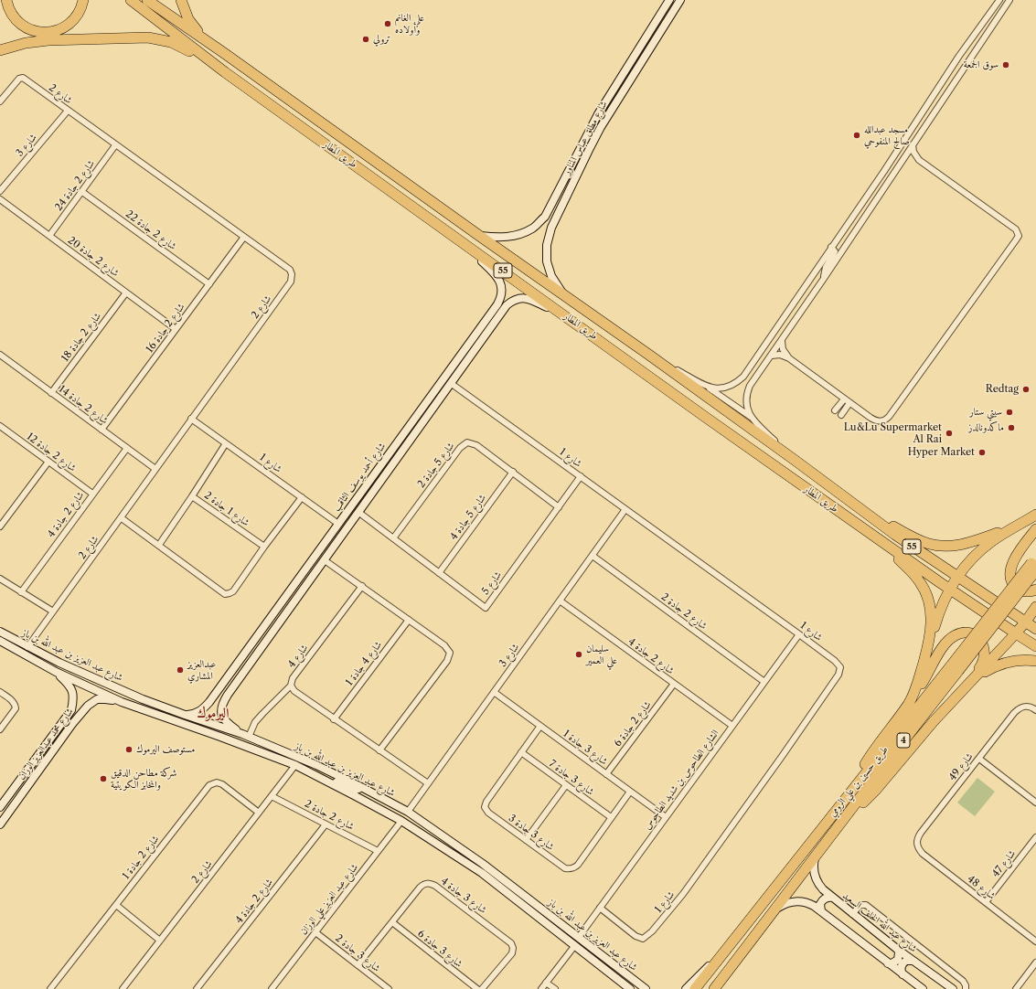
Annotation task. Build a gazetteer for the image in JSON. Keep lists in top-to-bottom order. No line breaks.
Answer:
{"streets":{"highway":["طريق المطار","55","4","طريق حسين بن علي الرومي"],"street":["شارع 2","شارع مطلق عباس المناور","شارع 3","شارع 2 جادة 24","شارع 2 جادة 22","شارع 2 جادة 20","شارع 2 جادة 16","شارع 2 جادة 18","شارع 2 جادة 14","شارع 2 جادة 12","شارع 1","شارع 5 جادة 2","شارع أحمد يوسف الثاقب","شارع 1 جادة 2","شارع 2 جادة 4","شارع 5 جادة 4","شارع 5","شارع 2 جادة 2","شارع عبد العزيز بن عبد الله بن باز","شارع 4","شارع 4 جادة 1","شارع 2 جادة 6","شارع محمد عبدالعزيز الوزان","شارع 3 جادة 1","شارع 49","شارع 3 جادة 7","الشارع الطاحوس بن شديد الطاحوس","شارع 3 جادة 3","شارع 2 جادة 1","شارع 47","شارع 48","شارع 3 جادة 4","شارع عبد العزيز علي الوزان","شارع عبد الله الخلف السعيد","شارع 3 جادة 6","شارع 3 جادة 2"]},"crossings":[["شارع 2","شارع 3"],["شارع 2","شارع 2 جادة 24"],["شارع 2","شارع 2 جادة 16"],["شارع 2","شارع 2 جادة 14"],["شارع 2","شارع 1"],["شارع 2","شارع 2 جادة 2"],["شارع 2","شارع عبد العزيز بن عبد الله بن باز"],["شارع 2","شارع 2 جادة 1"],["شارع مطلق عباس المناور","طريق المطار"],["شارع 3","شارع 1"],["شارع 3","شارع 2 جادة 4"],["شارع 3","شارع 2 جادة 2"],["شارع 3","شارع عبد العزيز بن عبد الله بن باز"],["شارع 3","شارع 3 جادة 1"],["طريق المطار","شارع أحمد يوسف الثاقب"],["شارع 2 جادة 24","شارع 2 جادة 22"],["شارع 2 جادة 24","شارع 2 جادة 20"],["شارع 2 جادة 22","شارع 2 جادة 16"],["شارع 2 جادة 20","شارع 2 جادة 16"],["شارع 2 جادة 20","شارع 2 جادة 18"],["شارع 2 جادة 16","شارع 2 جادة 14"],["شارع 2 جادة 18","شارع 2 جادة 14"],["شارع 2 جادة 14","شارع 2 جادة 4"],["شارع 2 جادة 12","شارع 2 جادة 4"],["شارع 1","شارع أحمد يوسف الثاقب"],["شارع 1","شارع 5"],["شارع 1","الشارع الطاحوس بن شديد الطاحوس"],["شارع 5 جادة 2","شارع 5 جادة 4"],["شارع 5 جادة 2","شارع 5"],["شارع أحمد يوسف الثاقب","شارع 5"],["شارع أحمد يوسف الثاقب","شارع عبد العزيز بن عبد الله بن باز"],["شارع أحمد يوسف الثاقب","شارع 4"],["شارع 2 جادة 4","شارع 2 جادة 2"],["شارع 2 جادة 4","شارع 2 جادة 6"],["شارع 2 جادة 4","الشارع الطاحوس بن شديد الطاحوس"],["شارع 5 جادة 4","شارع 5"],["شارع 2 جادة 2","الشارع الطاحوس بن شديد الطاحوس"],["شارع 2 جادة 2","شارع عبد العزيز علي الوزان"],["شارع عبد العزيز بن عبد الله بن باز","شارع 4"],["شارع عبد العزيز بن عبد الله بن باز","شارع محمد عبدالعزيز الوزان"],["شارع عبد العزيز بن عبد الله بن باز","الشارع الطاحوس بن شديد الطاحوس"],["شارع عبد العزيز بن عبد الله بن باز","شارع عبد العزيز علي الوزان"],["شارع 2 جادة 6","شارع 3 جادة 1"],["شارع 3 جادة 1","الشارع الطاحوس بن شديد الطاحوس"],["شارع 3 جادة 1","شارع 3 جادة 3"],["شارع 49","شارع 48"],["شارع 3 جادة 7","شارع 3 جادة 3"],["طريق حسين بن علي الرومي","شارع عبد الله الخلف السعيد"],["شارع 47","شارع 48"],["شارع 3 جادة 4","شارع 3 جادة 6"],["شارع 3 جادة 4","شارع 3 جادة 2"],["شارع عبد العزيز علي الوزان","شارع 3 جادة 2"]],"districts":["اليرموك"],"places":["علي الغانم وأولاده","ترولي","سوق الجمعة","مسجد عبدالله صالح المنفوحي","Redtag","سيتي ستار","ماكدونالدز","Lu&Lu Supermarket Al Rai","Hyper Market","سليمان علي العمير","عبدالعزيز المشاري","مستوصف اليرموك","شركة مطاحن الدقيق والمخابز الكويتية"]}
